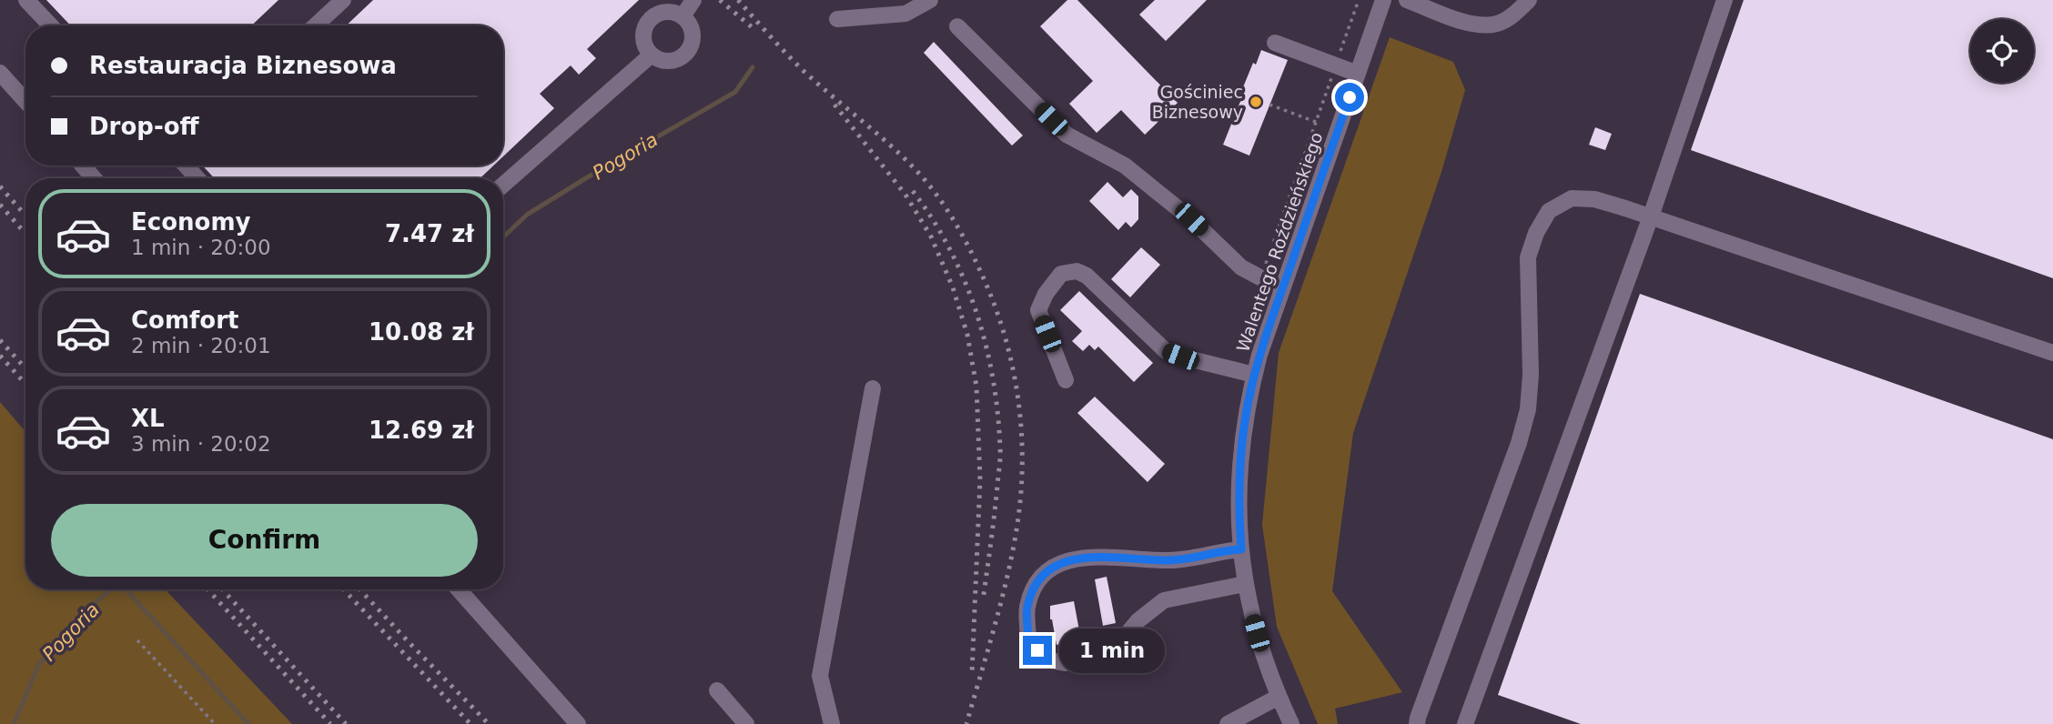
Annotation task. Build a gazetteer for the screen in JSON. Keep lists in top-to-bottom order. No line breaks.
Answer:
{"streets":{"street":["Walentego Roździeńskiego"]},"water":["Pogoria"],"places":["Gościniec Biznesowy"],"page":{"banner":["Restauracja Biznesowa","Drop-off"],"list":[{"name":"Economy","note":"1 min · 20:00","value":"7.47 zł"},{"name":"Comfort","note":"2 min · 20:01","value":"10.08 zł"},{"name":"XL","note":"3 min · 20:02","value":"12.69 zł"}],"buttons":"Confirm","bubble":"1 min"}}
